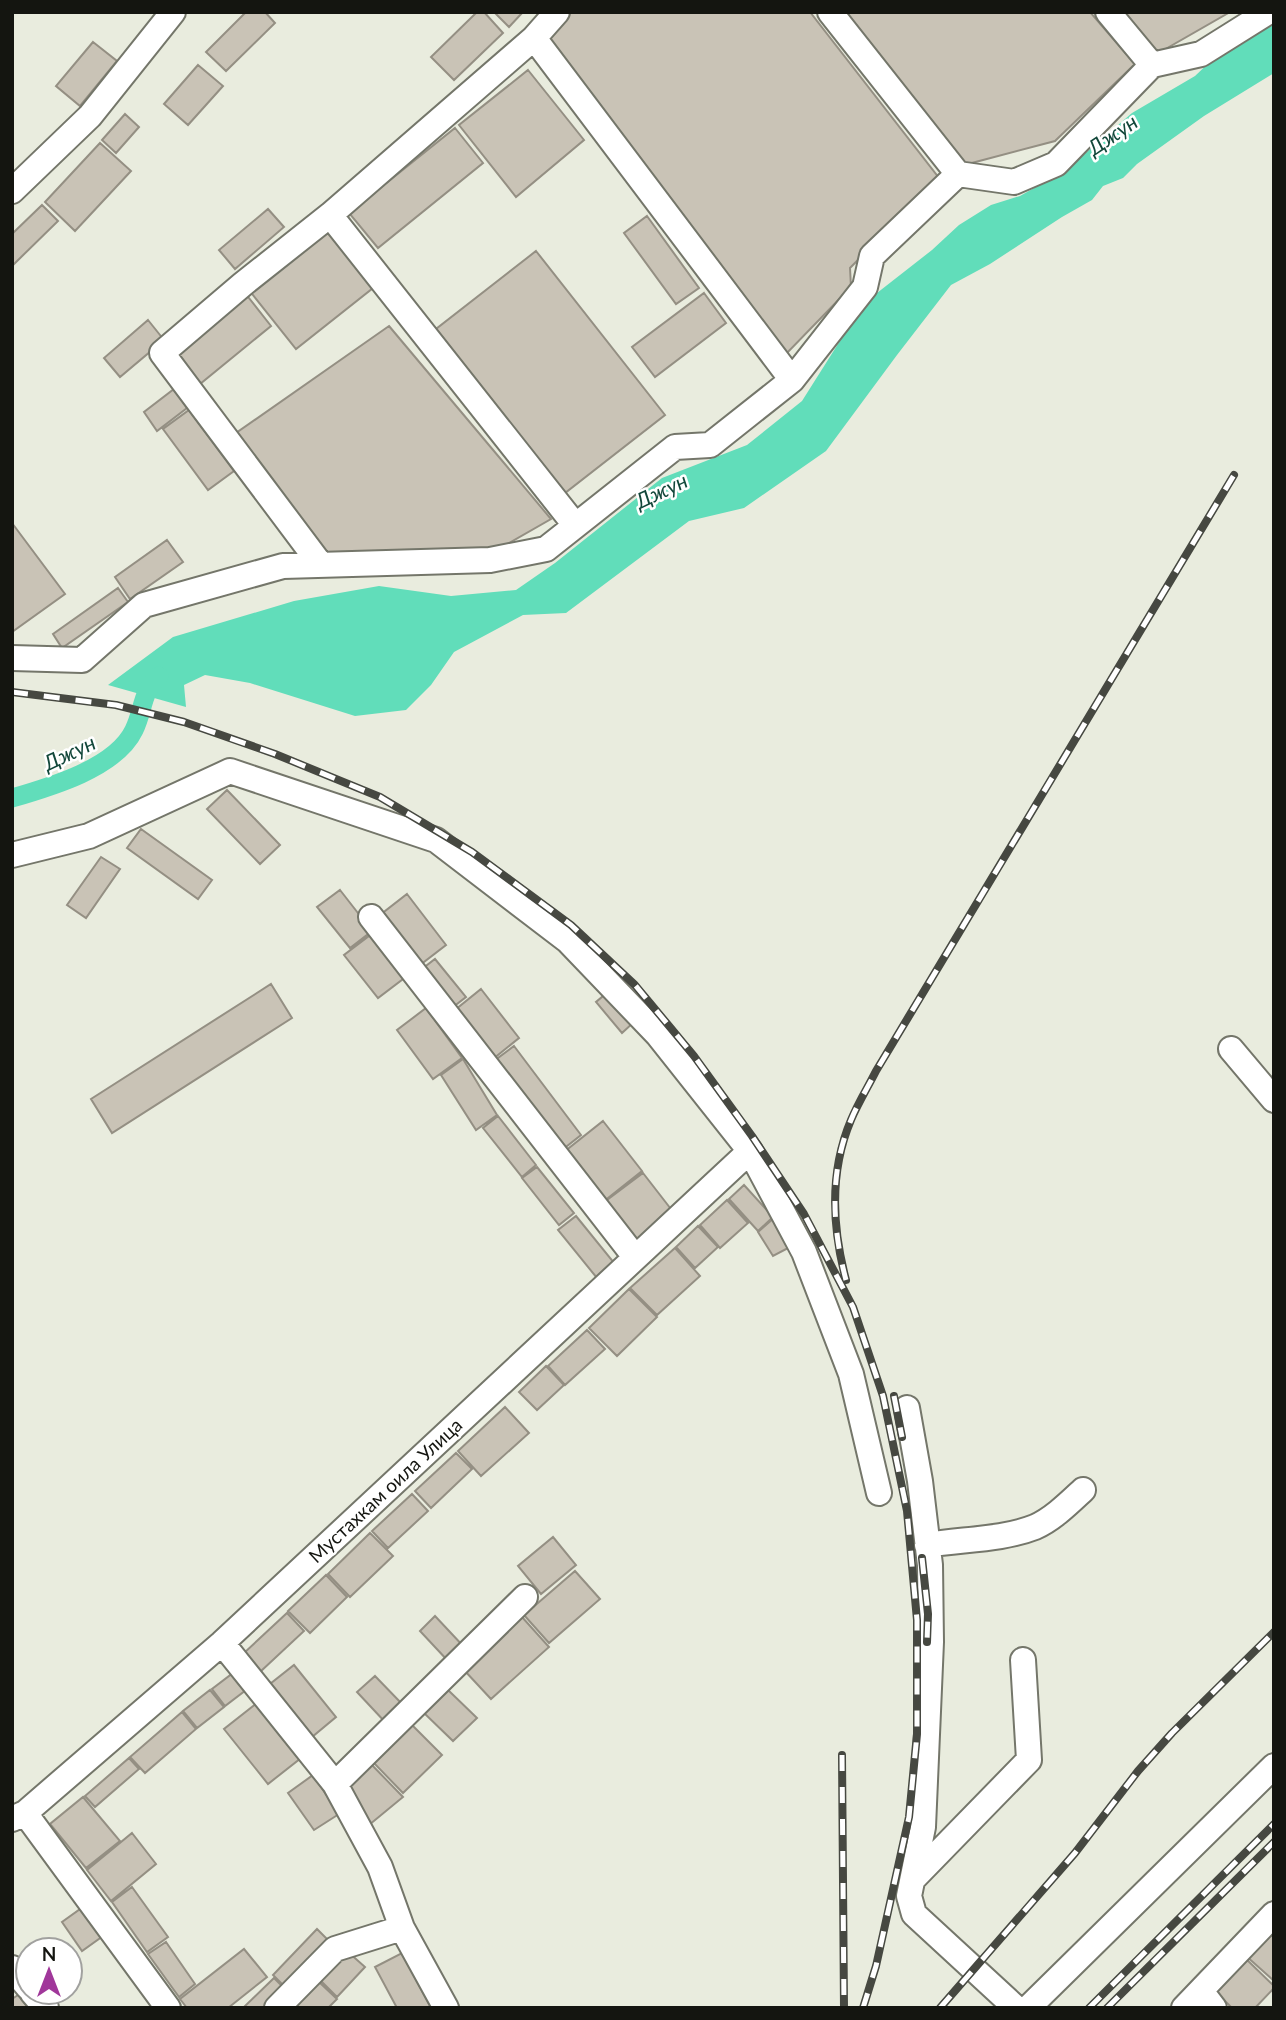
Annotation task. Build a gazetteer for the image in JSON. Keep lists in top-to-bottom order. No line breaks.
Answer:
{"streets":{"street":["Мустахкам оила Улица"]},"water":["Джун"],"north":"top"}
